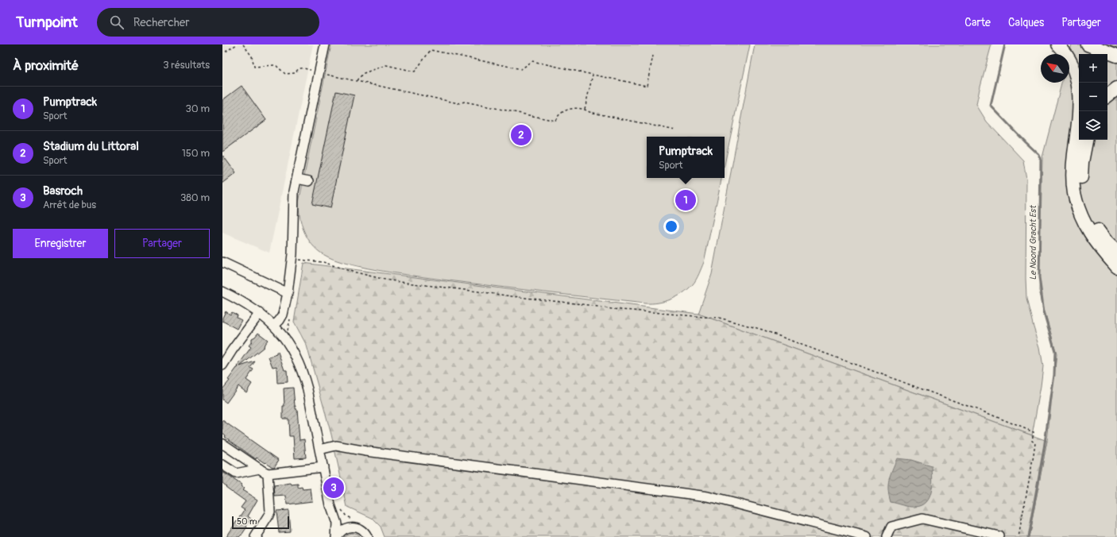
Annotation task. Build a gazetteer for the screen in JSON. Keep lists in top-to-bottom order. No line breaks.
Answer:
{"water":["Le Noord Gracht Est"],"scale_bar":"50 m","north":"top left","page":{"header":"Turnpoint","search":"Rechercher","nav":["Carte","Calques","Partager"],"heading":["À proximité","3 résultats"],"map_buttons":["+","−"],"list":[{"mark":"1","name":"Pumptrack","note":"Sport","value":"30 m"},{"mark":"2","name":"Stadium du Littoral","note":"Sport","value":"150 m"},{"mark":"3","name":"Basroch","note":"Arrêt de bus","value":"380 m"}],"pins":["2","1","3"],"popup":["Pumptrack","Sport"],"buttons":["Enregistrer","Partager"],"scale":"50 m"}}
